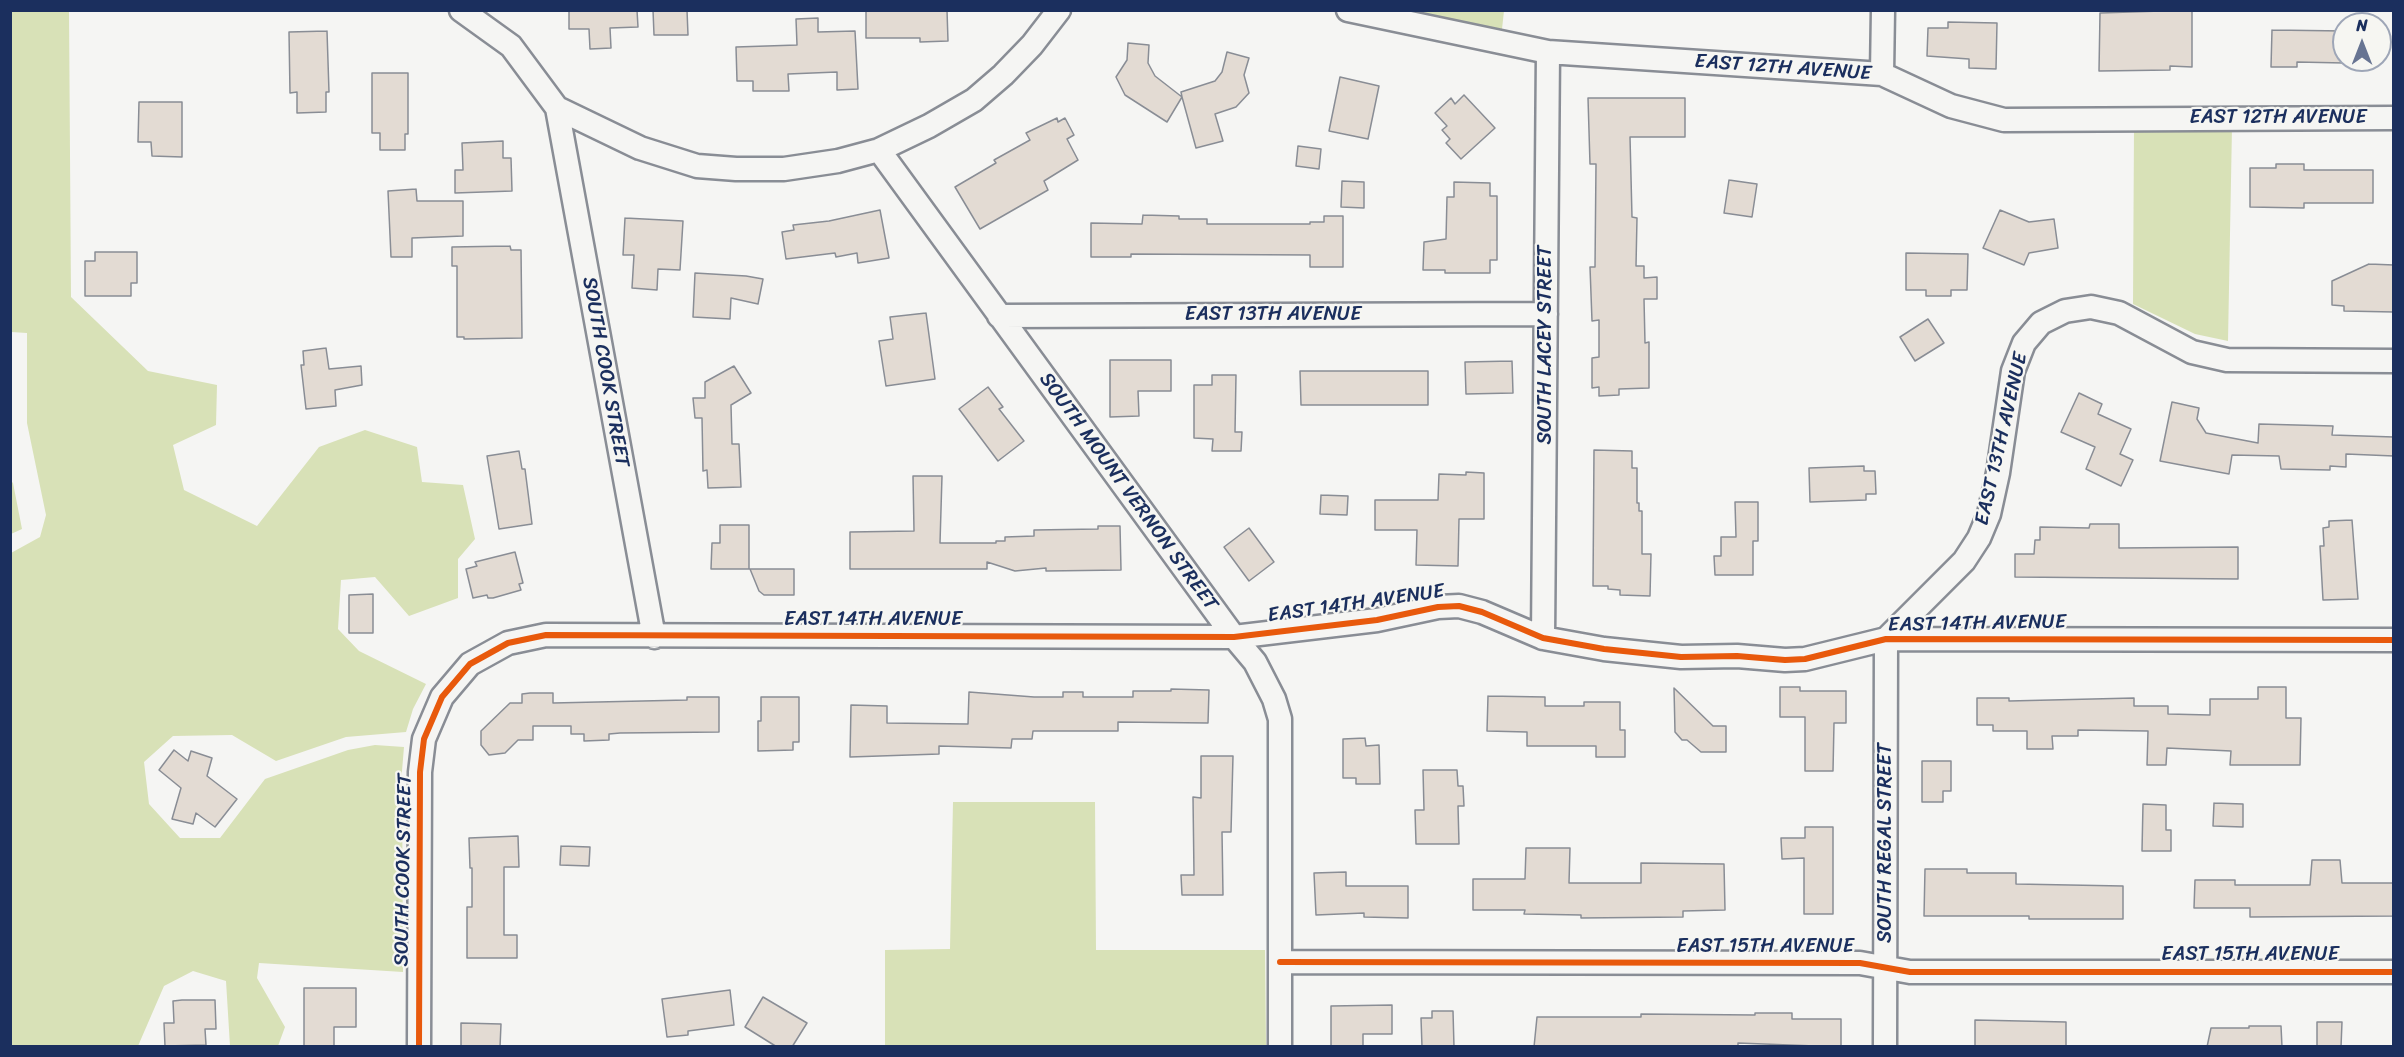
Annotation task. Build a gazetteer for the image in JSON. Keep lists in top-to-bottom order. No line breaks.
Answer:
{"streets":{"street":["EAST 12TH AVENUE","EAST 13TH AVENUE","SOUTH LACEY STREET","SOUTH COOK STREET","SOUTH MOUNT VERNON STREET","EAST 14TH AVENUE","SOUTH REGAL STREET","EAST 15TH AVENUE"]},"crossings":[["EAST 12TH AVENUE","SOUTH LACEY STREET"],["EAST 13TH AVENUE","SOUTH LACEY STREET"],["EAST 13TH AVENUE","SOUTH MOUNT VERNON STREET"],["EAST 13TH AVENUE","EAST 14TH AVENUE"],["EAST 13TH AVENUE","SOUTH REGAL STREET"],["SOUTH LACEY STREET","EAST 14TH AVENUE"],["SOUTH COOK STREET","EAST 14TH AVENUE"],["SOUTH MOUNT VERNON STREET","EAST 14TH AVENUE"],["SOUTH MOUNT VERNON STREET","EAST 15TH AVENUE"],["EAST 14TH AVENUE","SOUTH REGAL STREET"],["SOUTH REGAL STREET","EAST 15TH AVENUE"]],"north":"top"}
